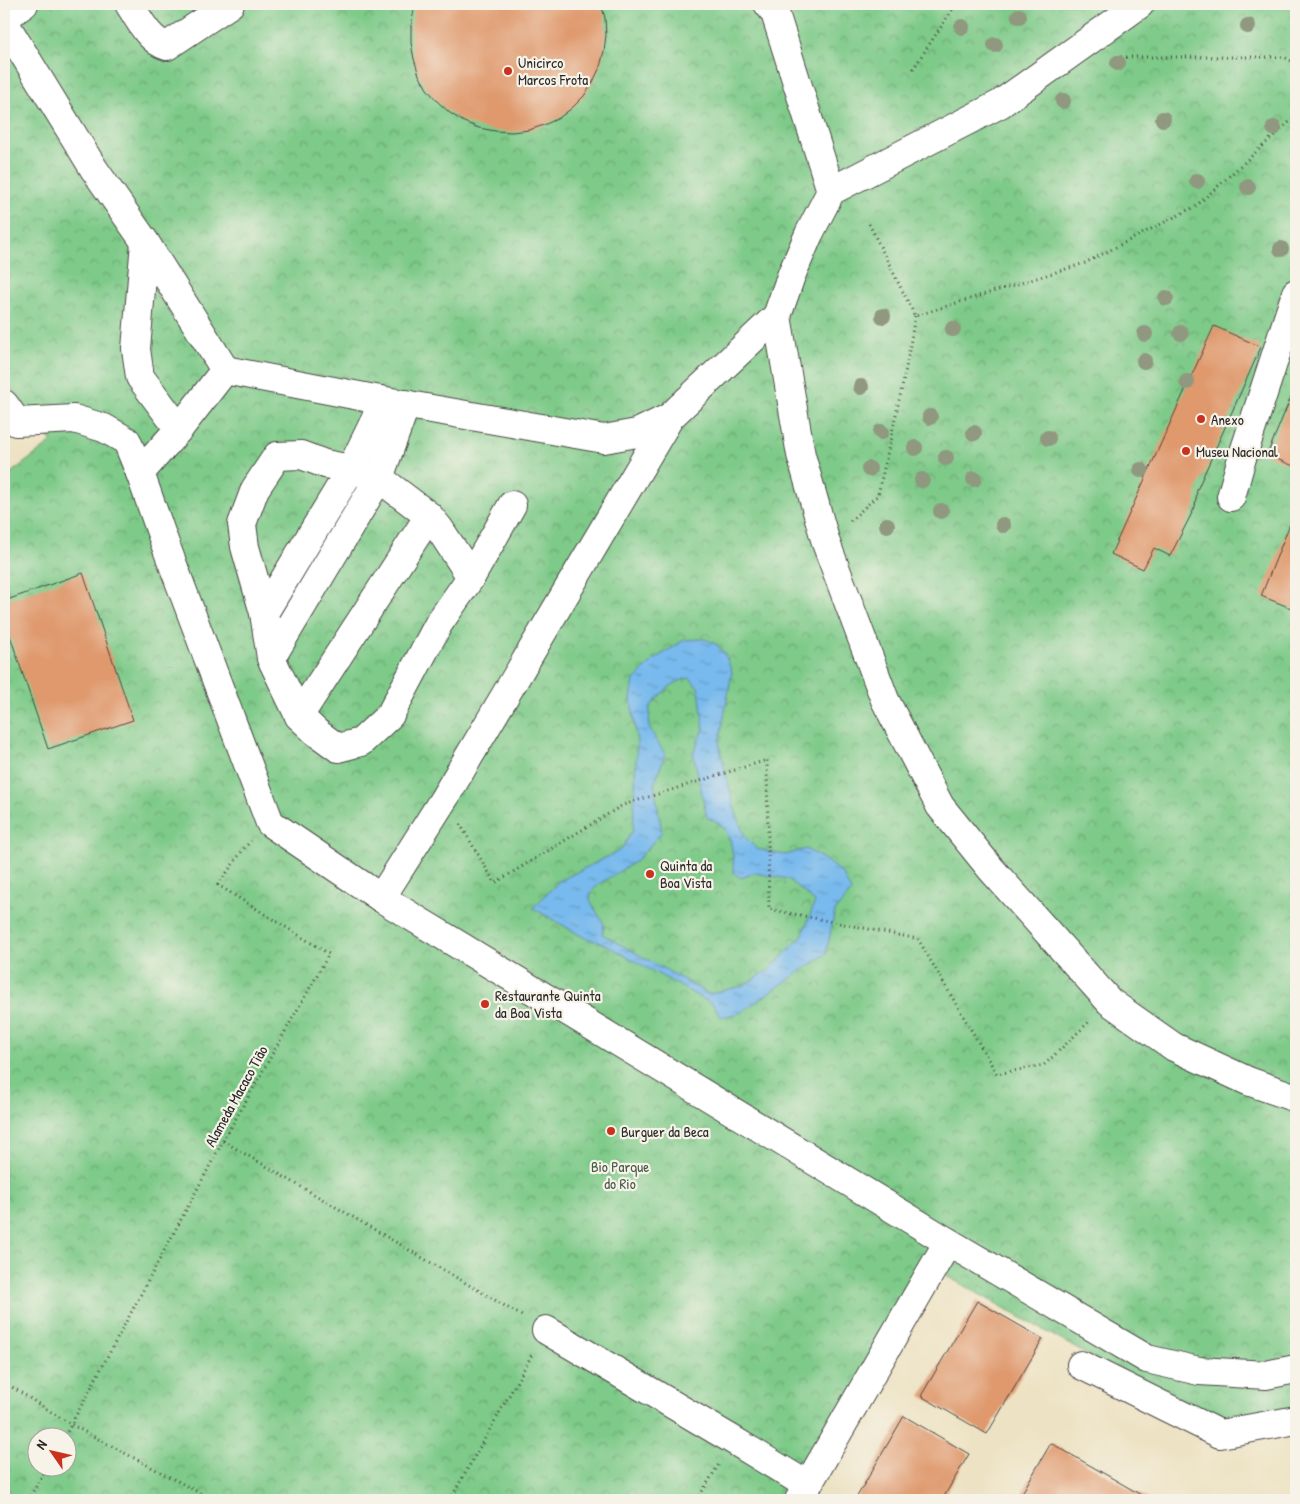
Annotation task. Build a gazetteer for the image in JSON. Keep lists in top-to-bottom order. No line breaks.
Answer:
{"streets":{"path":["Alameda Macaco Tião"]},"parks":["Bio Parque do Rio"],"places":["Unicirco Marcos Frota","Anexo","Museu Nacional","Quinta da Boa Vista","Restaurante Quinta da Boa Vista","Burguer da Beca"],"north":"top left"}
